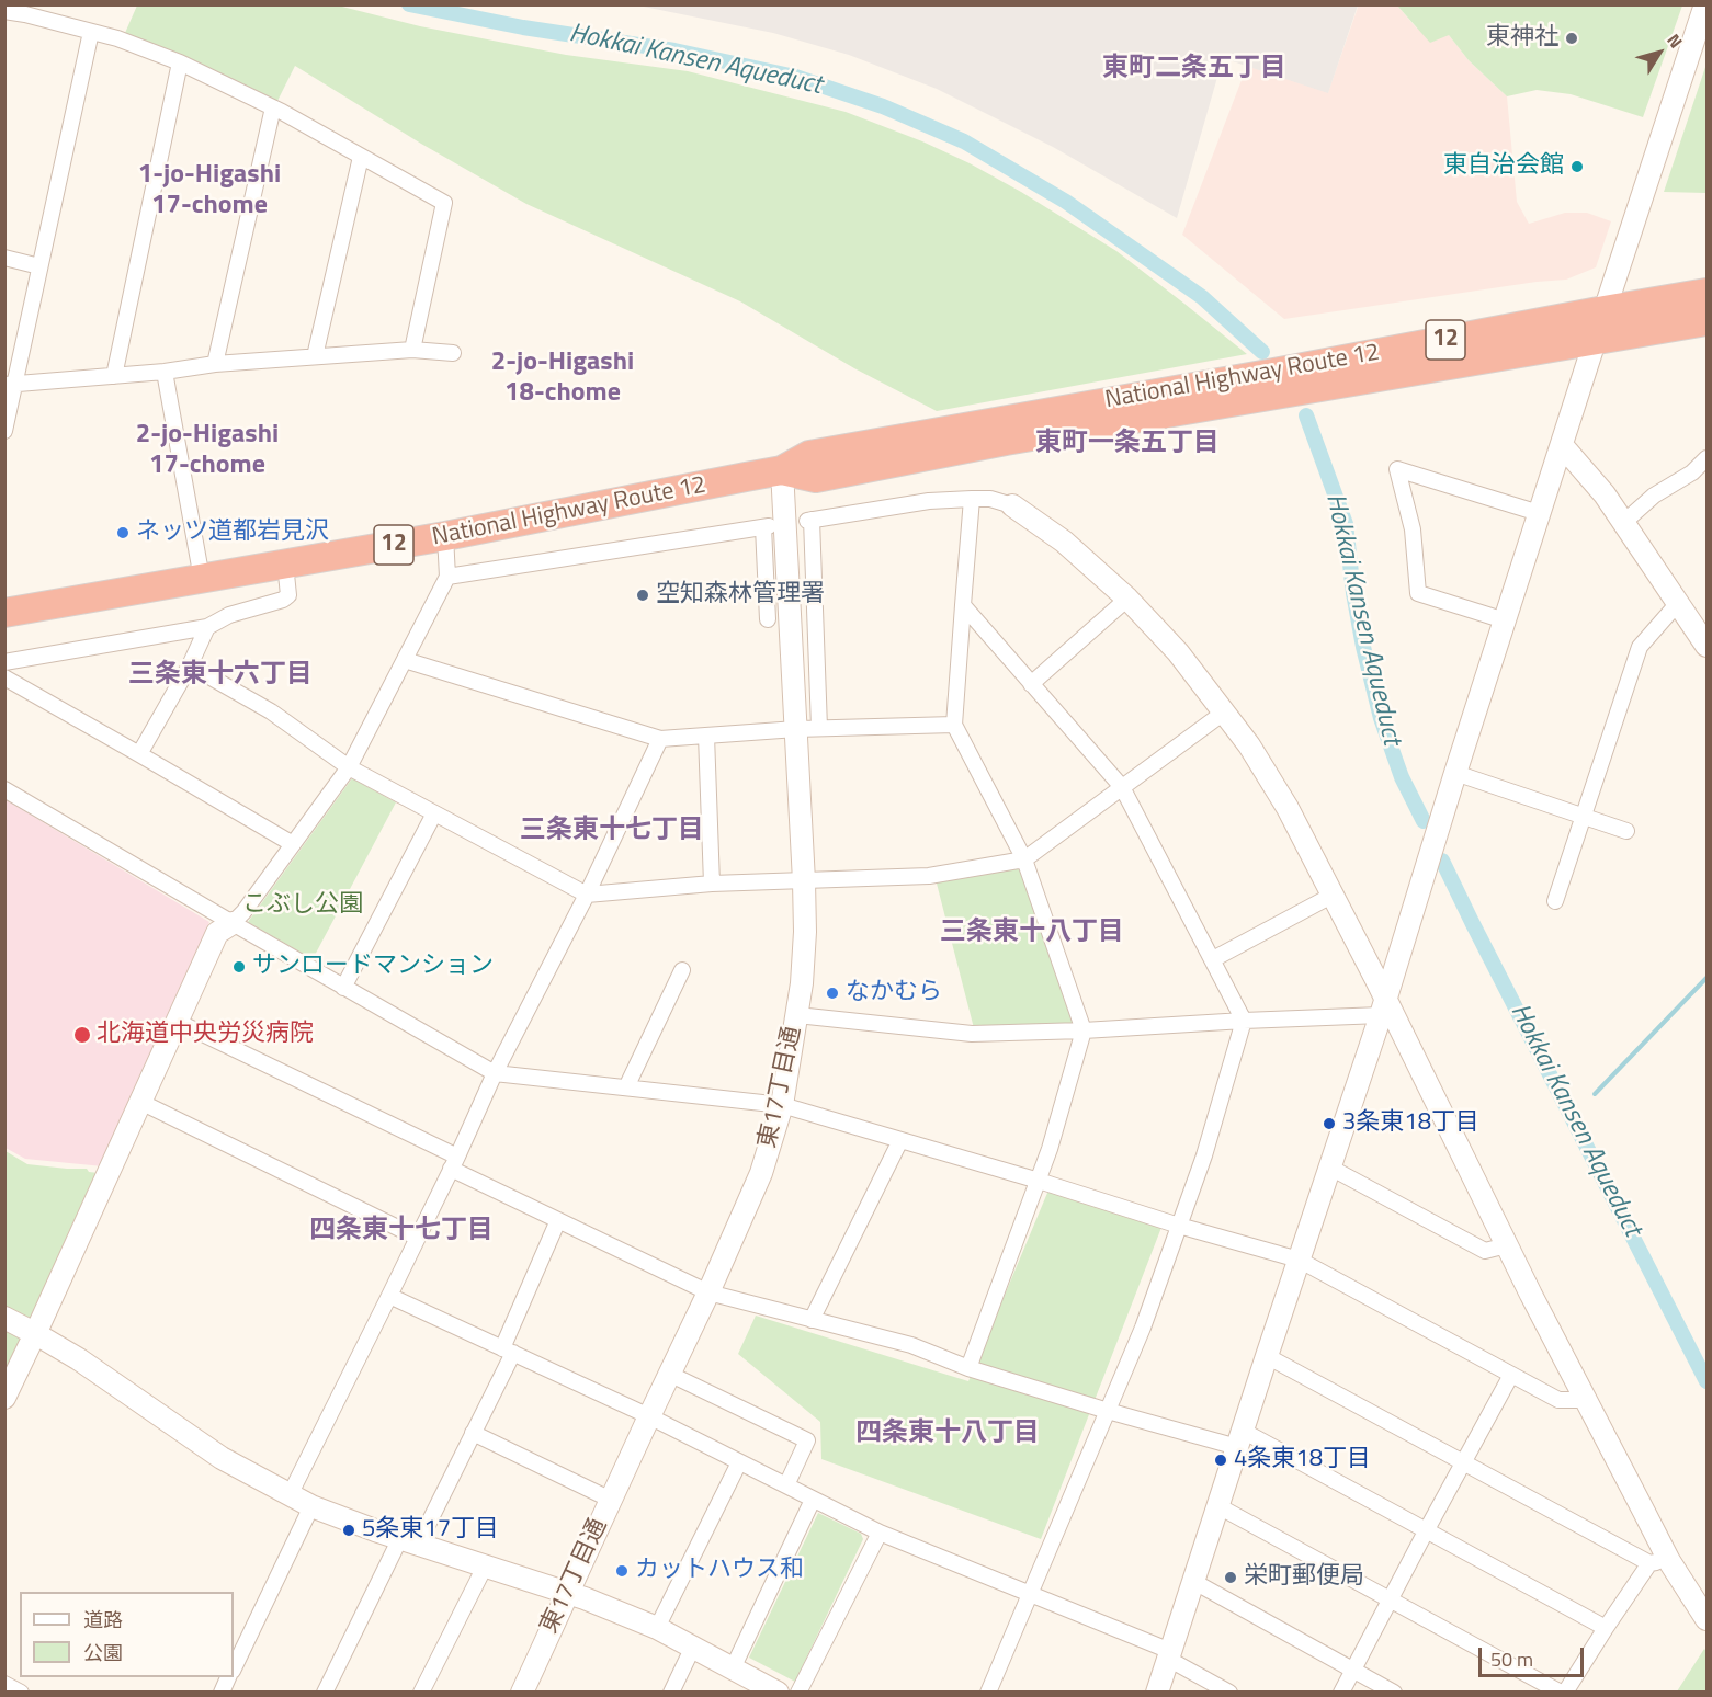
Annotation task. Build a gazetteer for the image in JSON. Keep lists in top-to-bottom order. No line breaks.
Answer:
{"streets":{"highway":["12","National Highway Route 12"],"street":["東17丁目通"]},"crossings":[["National Highway Route 12","東17丁目通"]],"districts":["東町二条五丁目","1-jo-Higashi 17-chome","2-jo-Higashi 18-chome","2-jo-Higashi 17-chome","東町一条五丁目","三条東十六丁目","三条東十七丁目","三条東十八丁目","四条東十七丁目","四条東十八丁目"],"water":["Hokkai Kansen Aqueduct"],"parks":["こぶし公園"],"places":["東神社","東自治会館","ネッツ道都岩見沢","空知森林管理署","サンロードマンション","なかむら","北海道中央労災病院","3条東18丁目","4条東18丁目","5条東17丁目","カットハウス和","栄町郵便局"],"legend":["道路","公園"],"scale_bar":"50 m","north":"top right"}
